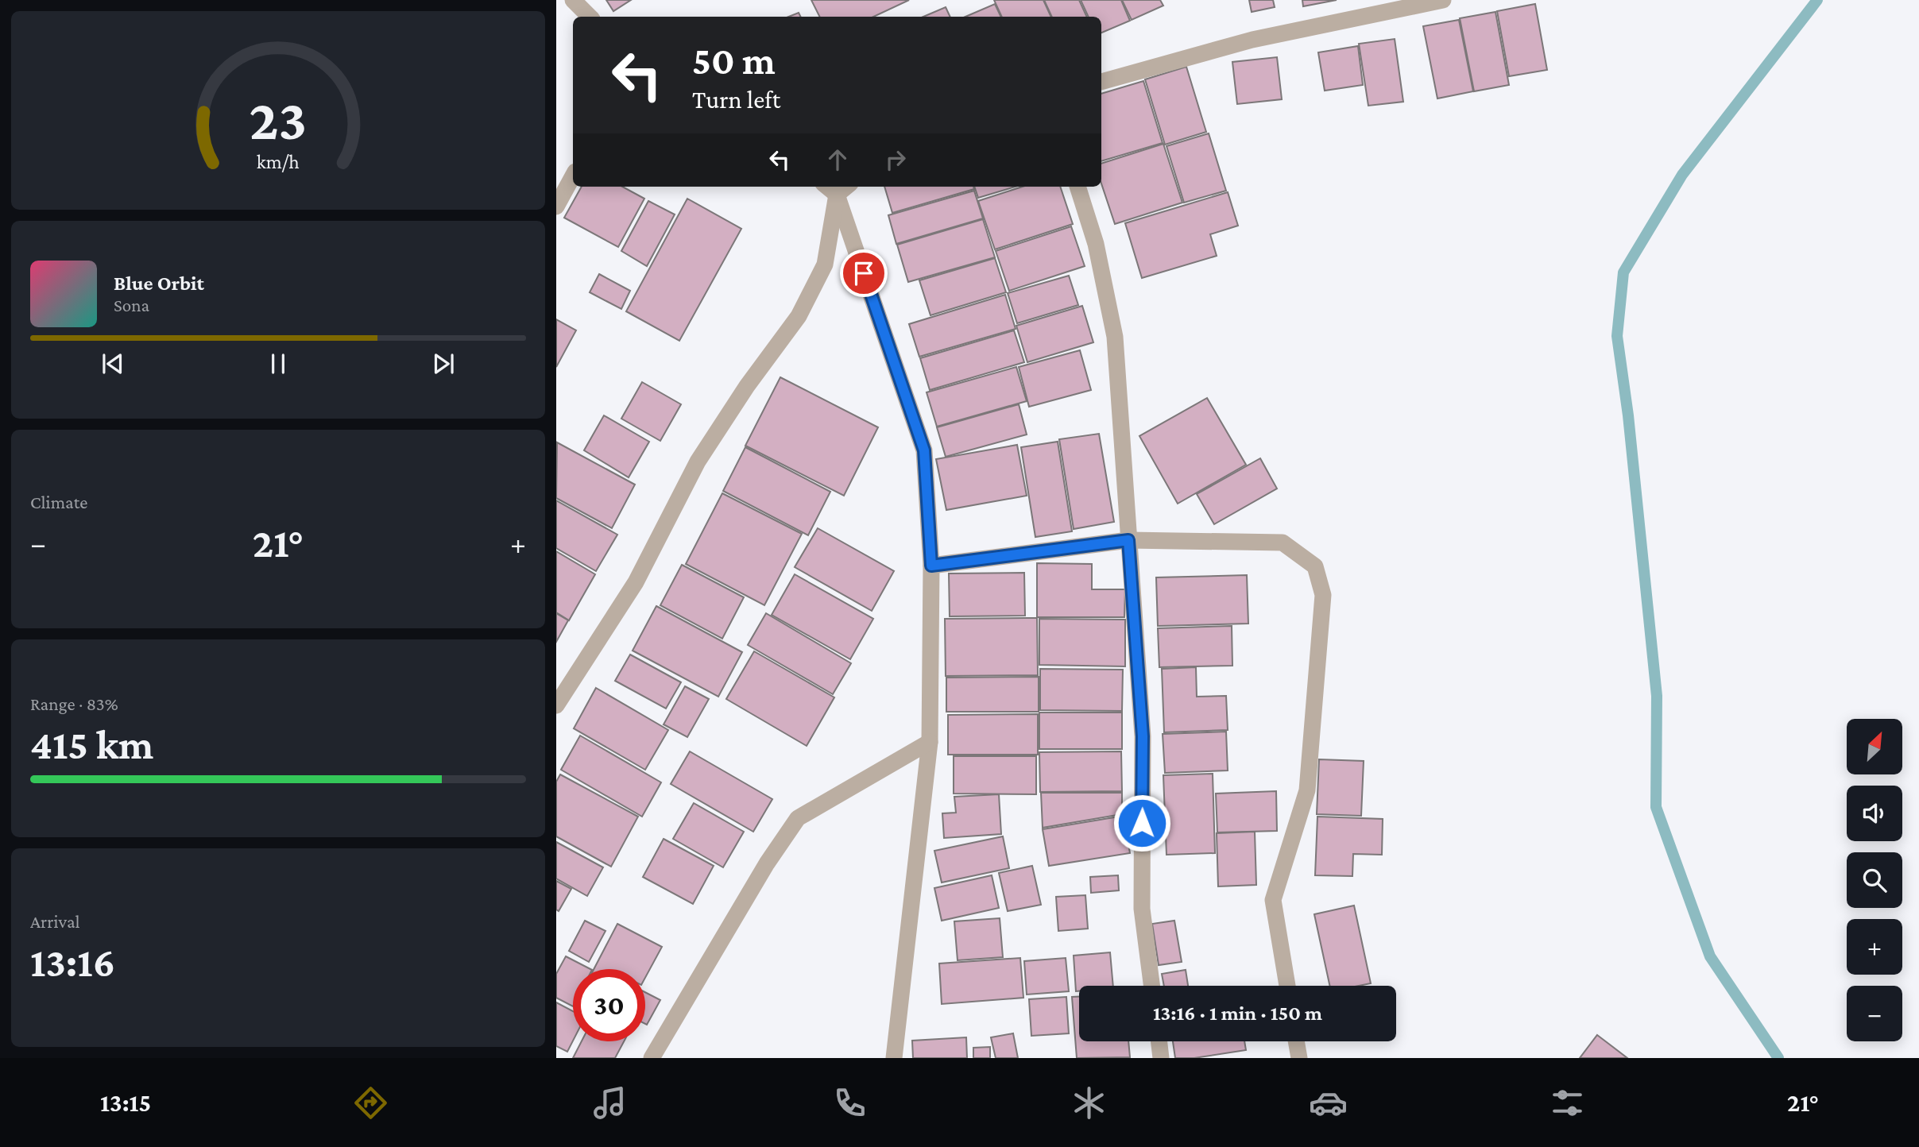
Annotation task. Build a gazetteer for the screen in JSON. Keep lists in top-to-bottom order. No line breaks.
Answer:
{"north":"top right","page":{"turn":["50 m","Turn left"],"song":["Blue Orbit","Sona"],"tile":["Climate",["Range · 83%","415 km"],["Arrival","13:16"]],"heat":["−","21°","+"],"map_buttons":["+","−"],"limit":"30","trip":"13:16 · 1 min · 150 m","tabs":["13:15","21°"],"gauge":["23","km/h"]}}
